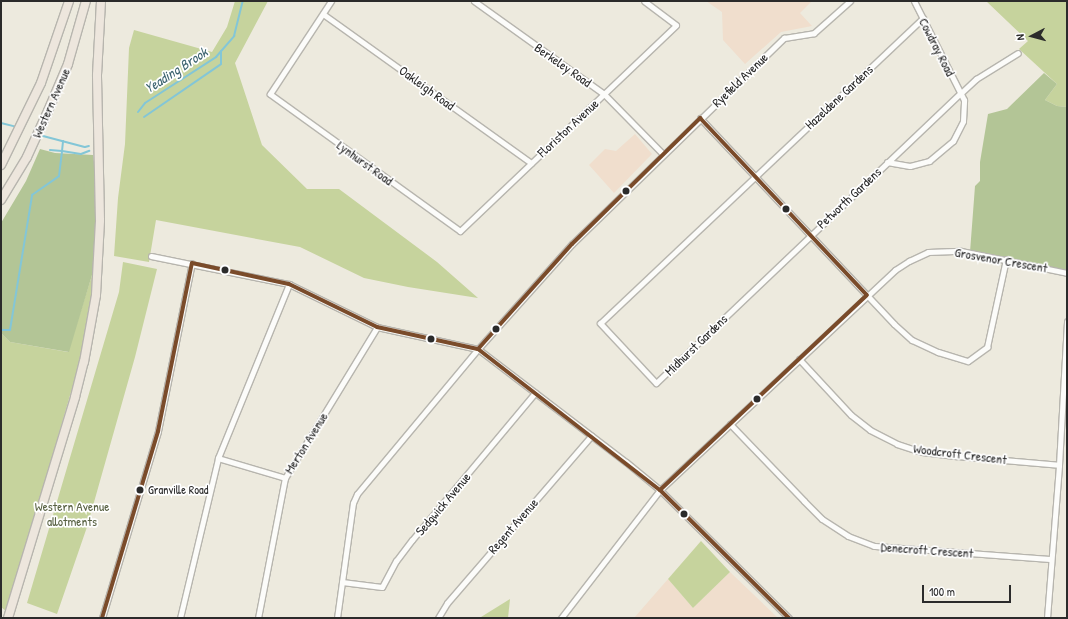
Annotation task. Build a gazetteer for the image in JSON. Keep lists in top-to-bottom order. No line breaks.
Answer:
{"streets":{"highway":["Western Avenue"],"street":["Cowdray Road","Berkeley Road","Ryefield Avenue","Oakleigh Road","Hazeldene Gardens","Floriston Avenue","Lynhurst Road","Petworth Gardens","Grosvenor Crescent","Midhurst Gardens","Merton Avenue","Woodcroft Crescent","Sedgwick Avenue","Regent Avenue","Denecroft Crescent"]},"crossings":[["Cowdray Road","Hazeldene Gardens"],["Cowdray Road","Petworth Gardens"],["Berkeley Road","Ryefield Avenue"],["Berkeley Road","Floriston Avenue"],["Ryefield Avenue","Sedgwick Avenue"],["Oakleigh Road","Floriston Avenue"],["Oakleigh Road","Lynhurst Road"],["Hazeldene Gardens","Midhurst Gardens"],["Floriston Avenue","Lynhurst Road"],["Petworth Gardens","Midhurst Gardens"],["Grosvenor Crescent","Woodcroft Crescent"],["Grosvenor Crescent","Denecroft Crescent"]],"water":["Yeading Brook"],"parks":["Western Avenue allotments"],"places":["Granville Road"],"scale_bar":"100 m","north":"left"}
